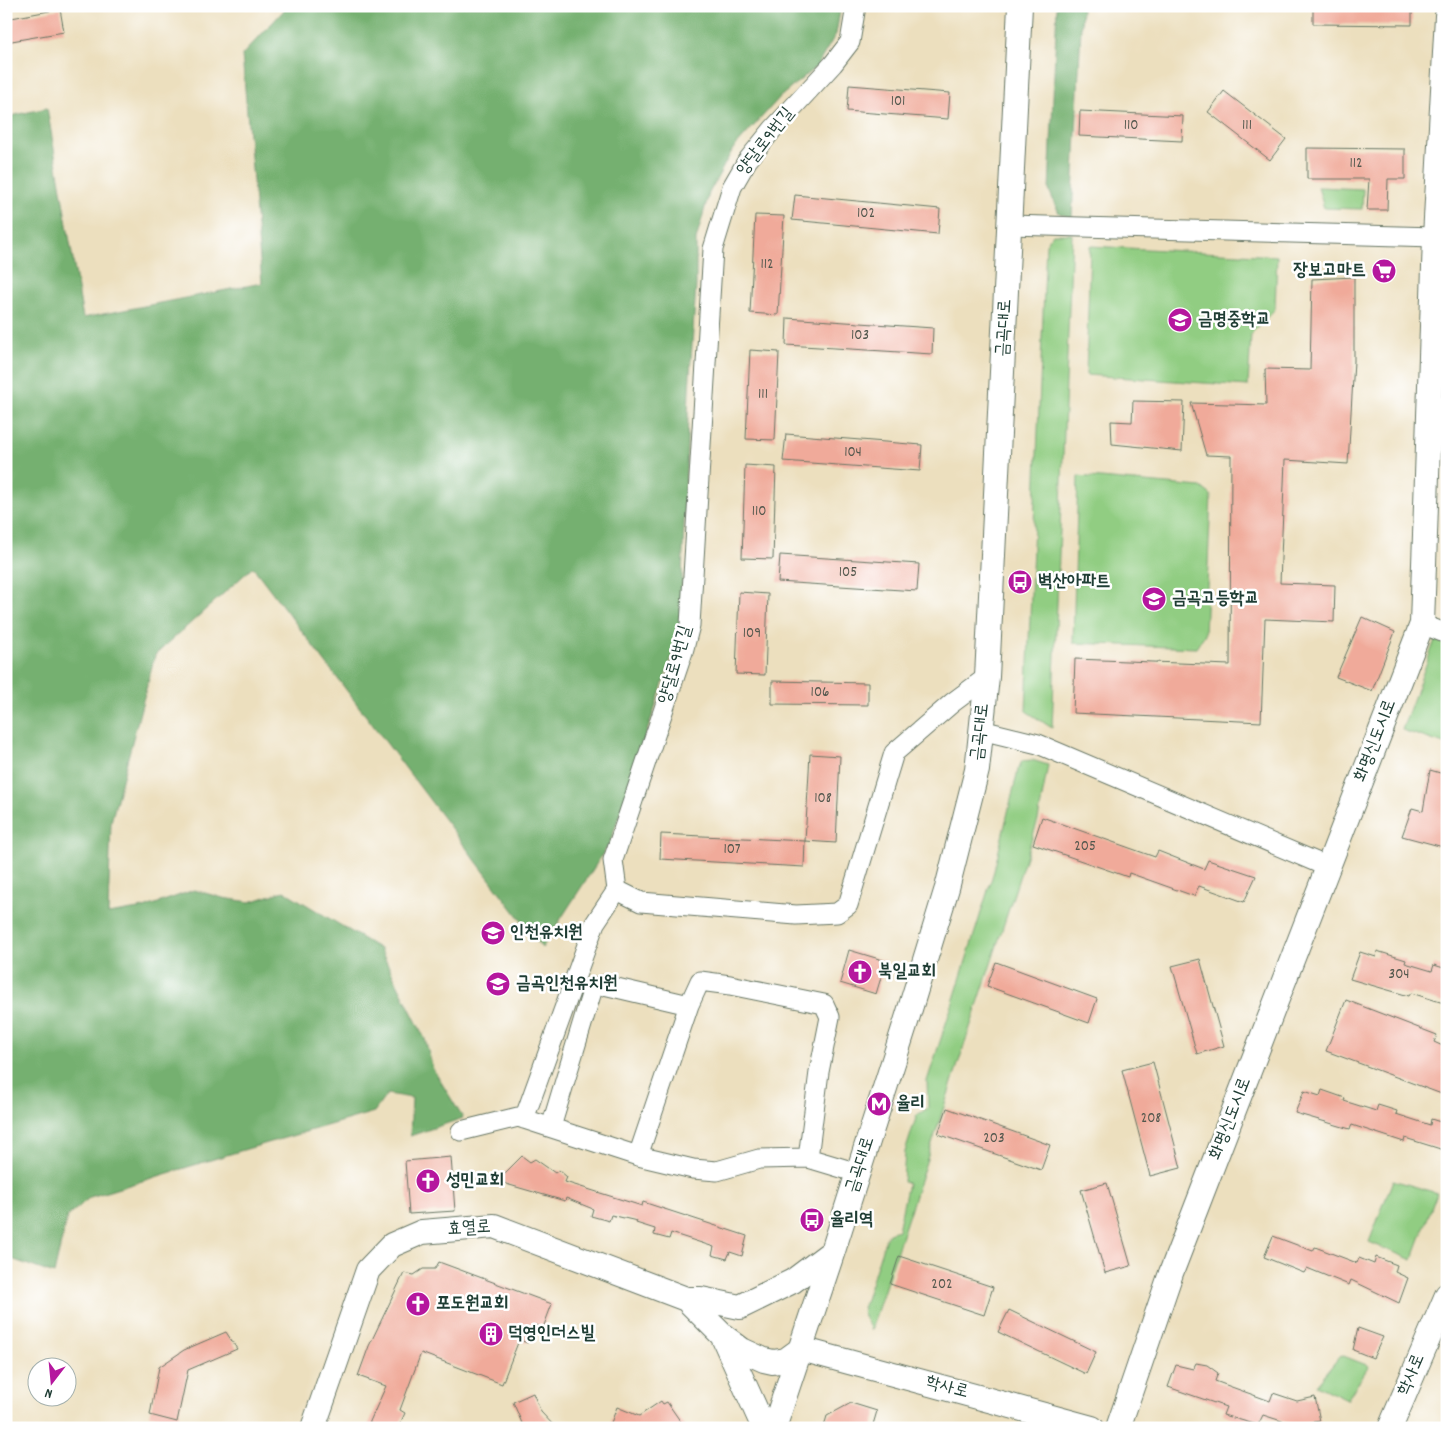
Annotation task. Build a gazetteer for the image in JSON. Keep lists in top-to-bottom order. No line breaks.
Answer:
{"streets":{"main road":["금곡대로","화명신도시로","효열로","학사로"],"street":["양달로9번길"]},"crossings":[["금곡대로","학사로"]],"places":{"supermarket":["장보고마트"],"school or university":["금명중학교","금곡고등학교","인천유치원","금곡인천유치원"],"bus stop":["벽산아파트","율리역"],"church":["북일교회","성민교회","포도원교회"],"metro station":["율리"],"building":["덕영인더스빌"]},"house_numbers":["101","110","111","112","102","112","103","111","104","110","105","109","106","108","205","107","304","208","203","202"],"north":"bottom"}
